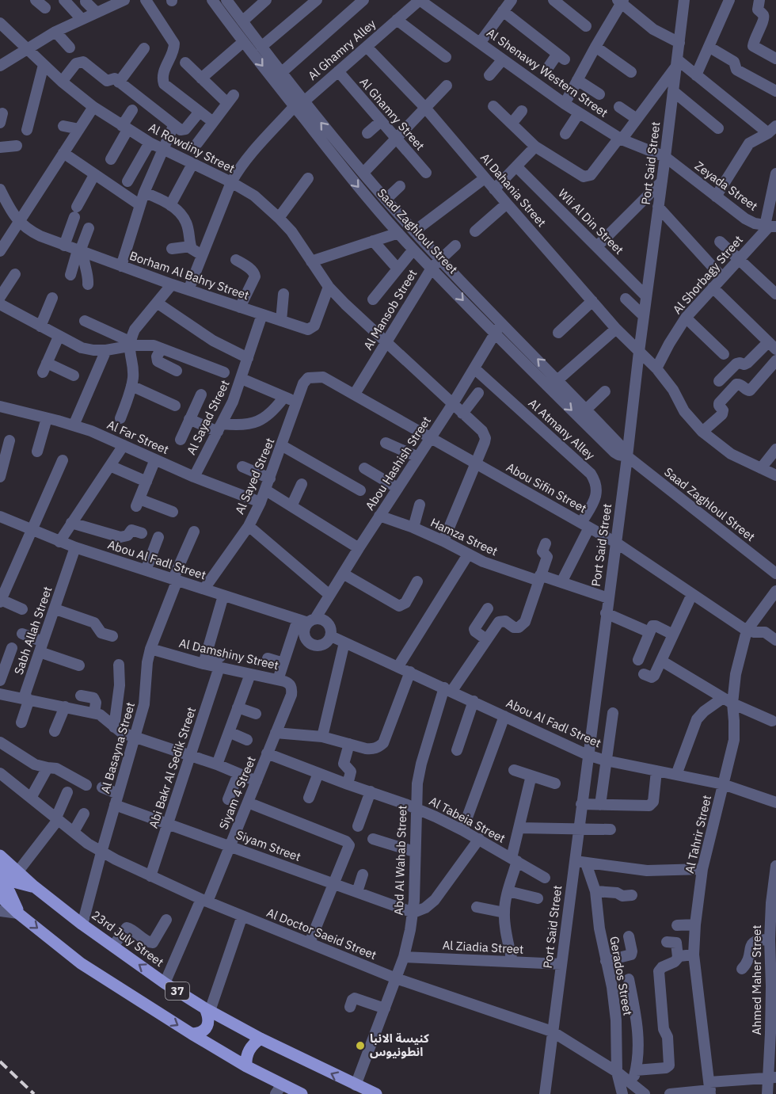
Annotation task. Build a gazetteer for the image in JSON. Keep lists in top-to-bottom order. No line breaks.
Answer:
{"streets":{"main road":["23rd July Street","37"],"street":["Al Ghamry Alley","Al Shenawy Western Street","Al Ghamry Street","Al Rowdiny Street","Port Said Street","Zeyada Street","Al Dahania Street","Wli Al Din Street","Saad Zaghloul Street","Al Shorbagy Street","Borham Al Bahry Street","Al Mansob Street","Al Sayad Street","Al Atmany Alley","Al Far Street","Abou Hashish Street","Al Sayed Street","Abou Sifin Street","Hamza Street","Abou Al Fadl Street","Sabh Allah Street","Al Damshiny Street","Al Basayna Street","Abi Bakr Al Sedik Street","Siyam 4 Street","Al Tabeia Street","Al Tahrir Street","Siyam Street","Abd Al Wahab Street","Al Doctor Saeid Street","Al Ziadia Street","Gerados Street","Ahmed Maher Street"]},"crossings":[["Al Ghamry Alley","Al Shenawy Western Street"],["Al Ghamry Alley","Al Ghamry Street"],["Al Ghamry Alley","Al Rowdiny Street"],["Al Ghamry Alley","Al Dahania Street"],["Al Ghamry Alley","Saad Zaghloul Street"],["Al Ghamry Alley","Borham Al Bahry Street"],["Al Shenawy Western Street","Port Said Street"],["Al Shenawy Western Street","Zeyada Street"],["Al Rowdiny Street","Borham Al Bahry Street"],["Al Rowdiny Street","Al Mansob Street"],["Al Rowdiny Street","Abou Hashish Street"],["Al Rowdiny Street","Abou Sifin Street"],["Port Said Street","Zeyada Street"],["Port Said Street","Al Dahania Street"],["Port Said Street","Wli Al Din Street"],["Port Said Street","Saad Zaghloul Street"],["Port Said Street","Abou Sifin Street"],["Port Said Street","Hamza Street"],["Port Said Street","Abou Al Fadl Street"],["Port Said Street","Al Doctor Saeid Street"],["Port Said Street","Al Ziadia Street"],["Zeyada Street","Al Shorbagy Street"],["Al Dahania Street","Al Shorbagy Street"],["Saad Zaghloul Street","Al Mansob Street"],["Saad Zaghloul Street","Abou Hashish Street"],["Borham Al Bahry Street","Al Sayad Street"],["Al Mansob Street","Abou Sifin Street"],["Al Sayad Street","Al Far Street"],["Al Atmany Alley","Abou Hashish Street"],["Al Atmany Alley","Abou Sifin Street"],["Al Atmany Alley","Hamza Street"],["Al Far Street","Al Sayed Street"],["Abou Hashish Street","Abou Sifin Street"],["Abou Hashish Street","Hamza Street"],["Abou Hashish Street","Abou Al Fadl Street"],["Abou Hashish Street","Al Damshiny Street"],["Al Sayed Street","Abou Sifin Street"],["Al Sayed Street","Abou Al Fadl Street"],["Abou Sifin Street","Al Tahrir Street"],["Hamza Street","Abd Al Wahab Street"],["Abou Al Fadl Street","Sabh Allah Street"],["Abou Al Fadl Street","Al Basayna Street"],["Abou Al Fadl Street","Al Tahrir Street"],["Abou Al Fadl Street","Abd Al Wahab Street"],["Al Damshiny Street","Al Basayna Street"],["Al Damshiny Street","Abi Bakr Al Sedik Street"],["Al Damshiny Street","Siyam 4 Street"],["Al Basayna Street","Siyam Street"],["Al Basayna Street","Al Doctor Saeid Street"],["Al Basayna Street","23rd July Street"],["Abi Bakr Al Sedik Street","Siyam Street"],["Abi Bakr Al Sedik Street","Al Doctor Saeid Street"],["Siyam 4 Street","Al Tabeia Street"],["Siyam 4 Street","Siyam Street"],["Siyam 4 Street","Al Doctor Saeid Street"],["Siyam 4 Street","23rd July Street"],["Al Tabeia Street","Abd Al Wahab Street"],["Siyam Street","Abd Al Wahab Street"],["Abd Al Wahab Street","Al Doctor Saeid Street"],["Abd Al Wahab Street","23rd July Street"],["Abd Al Wahab Street","Al Ziadia Street"],["Al Doctor Saeid Street","Gerados Street"]],"places":["كنيسة الانبا انطونيوس"]}
